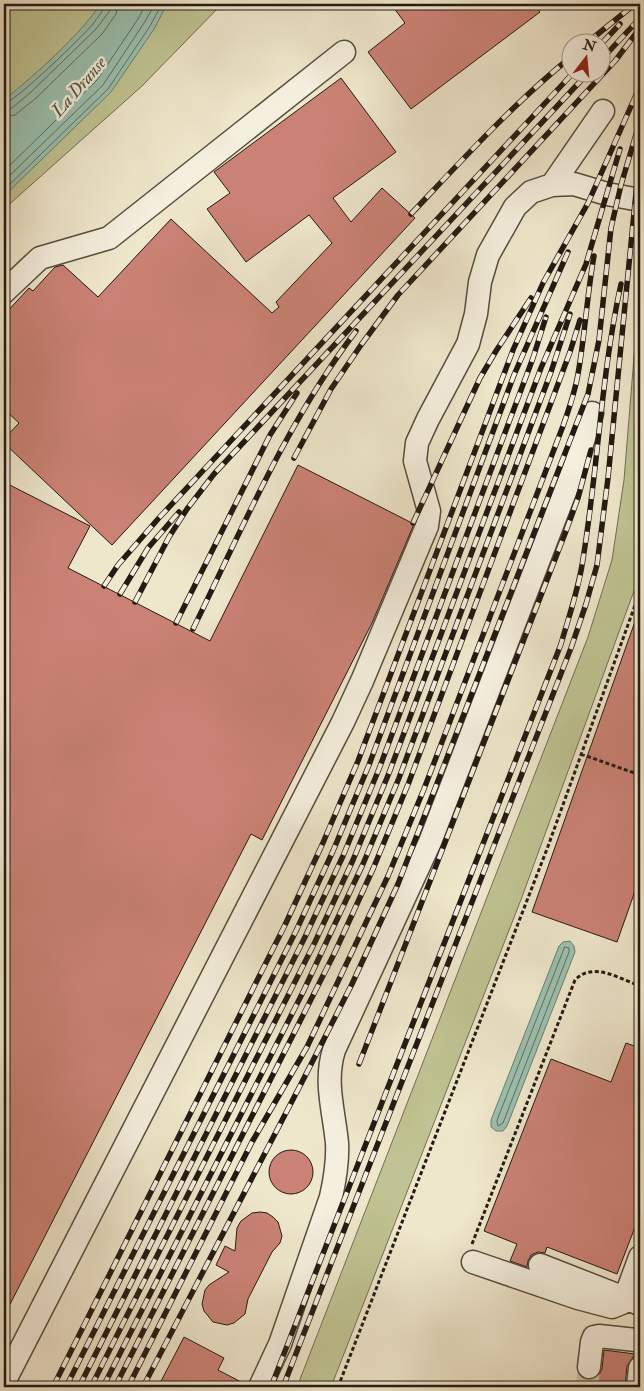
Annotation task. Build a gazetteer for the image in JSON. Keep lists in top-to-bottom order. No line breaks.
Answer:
{"water":["La Dranse"],"north":"top"}
